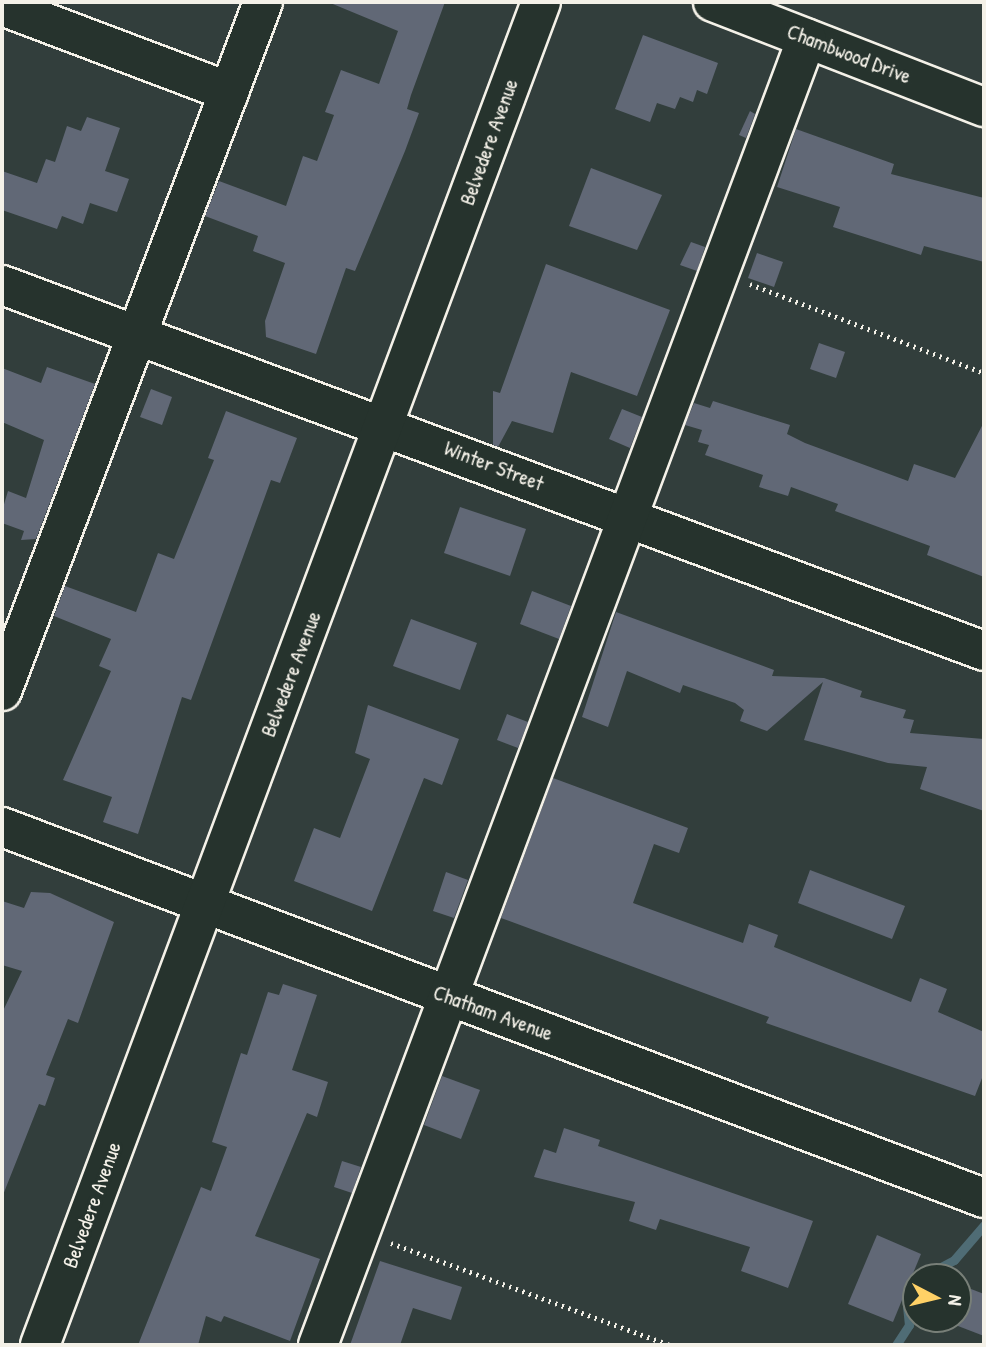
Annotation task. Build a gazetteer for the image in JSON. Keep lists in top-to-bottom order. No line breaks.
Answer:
{"streets":{"street":["Chambwood Drive","Belvedere Avenue","Winter Street","Chatham Avenue"]},"crossings":[["Belvedere Avenue","Winter Street"],["Belvedere Avenue","Chatham Avenue"]],"north":"right"}
